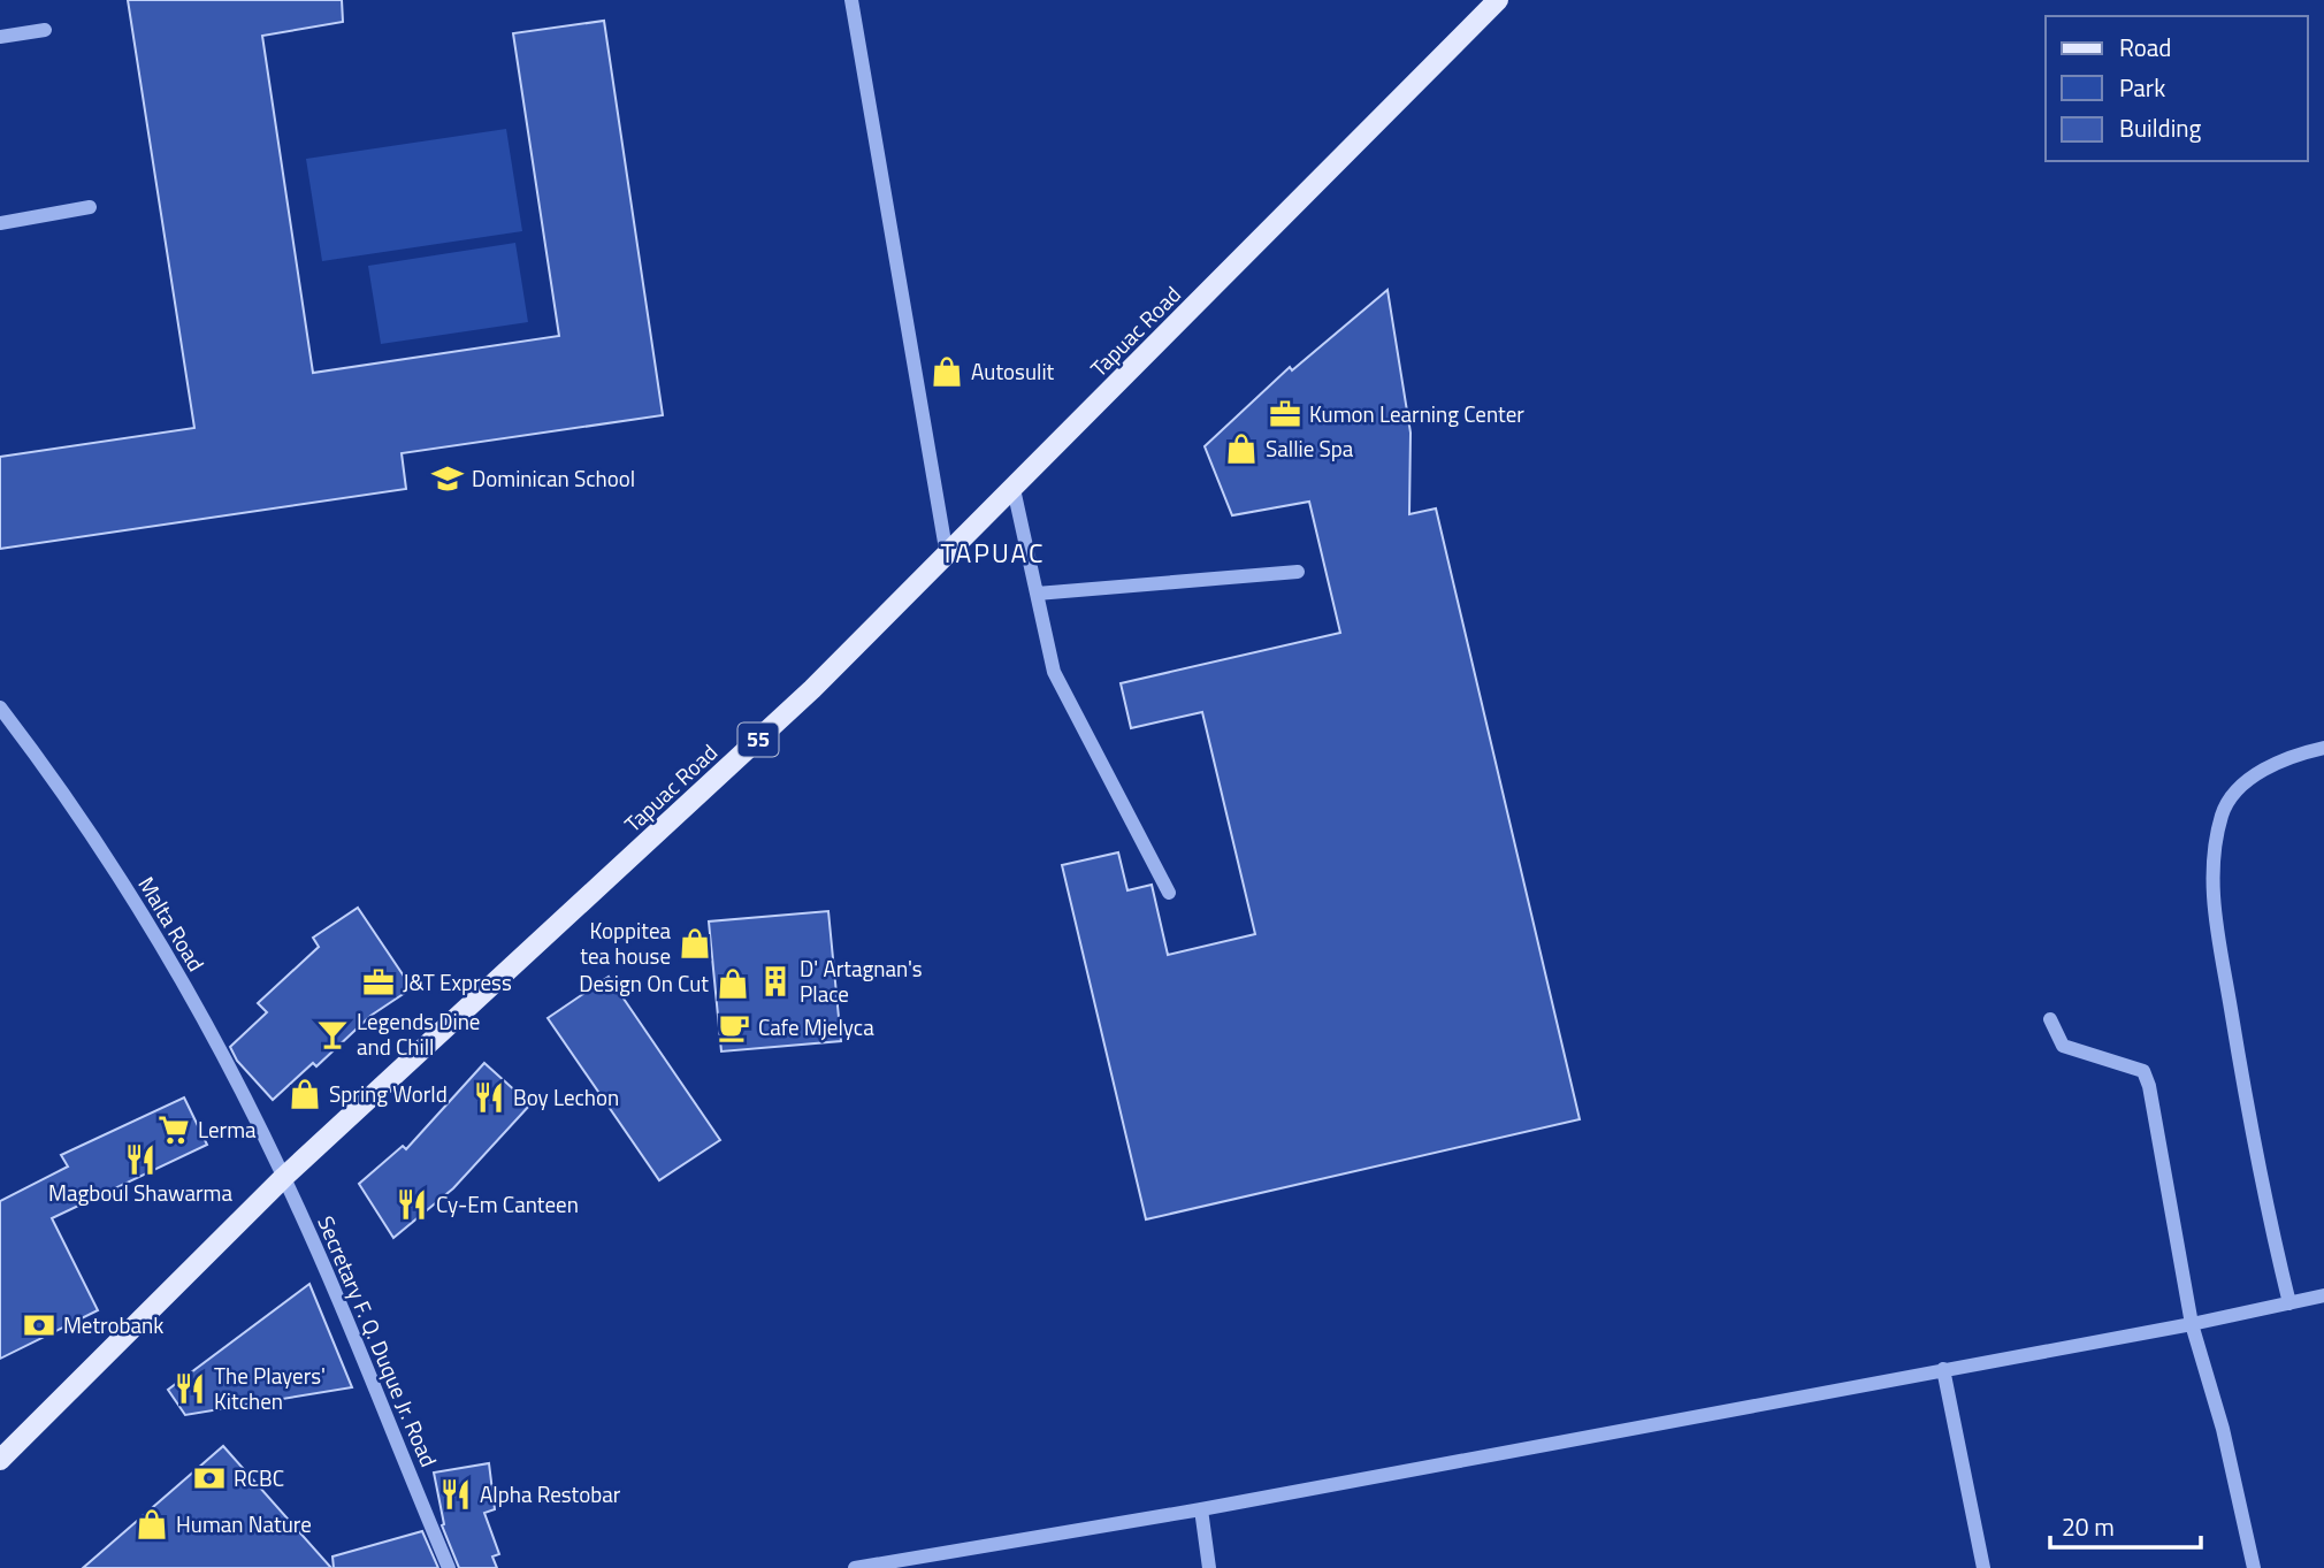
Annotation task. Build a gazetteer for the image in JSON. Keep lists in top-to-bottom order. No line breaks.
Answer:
{"streets":{"main road":["Tapuac Road","55"],"street":["Malta Road","Secretary F. Q. Duque Jr. Road"]},"crossings":[["Tapuac Road","Malta Road"],["Tapuac Road","Secretary F. Q. Duque Jr. Road"],["Malta Road","Secretary F. Q. Duque Jr. Road"]],"districts":["TAPUAC"],"places":{"shop":["Autosulit","Sallie Spa","Koppitea tea house","Design On Cut","Spring World","Human Nature"],"office":["Kumon Learning Center","J&T Express"],"school or university":["Dominican School"],"building":["D' Artagnan's Place"],"cafe":["Cafe Mjelyca"],"bar":["Legends Dine and Chill"],"restaurant":["Boy Lechon","Magboul Shawarma","Cy-Em Canteen","The Players' Kitchen","Alpha Restobar"],"supermarket":["Lerma"],"bank":["Metrobank","RCBC"]},"legend":["Road","Park","Building"],"scale_bar":"20 m"}
